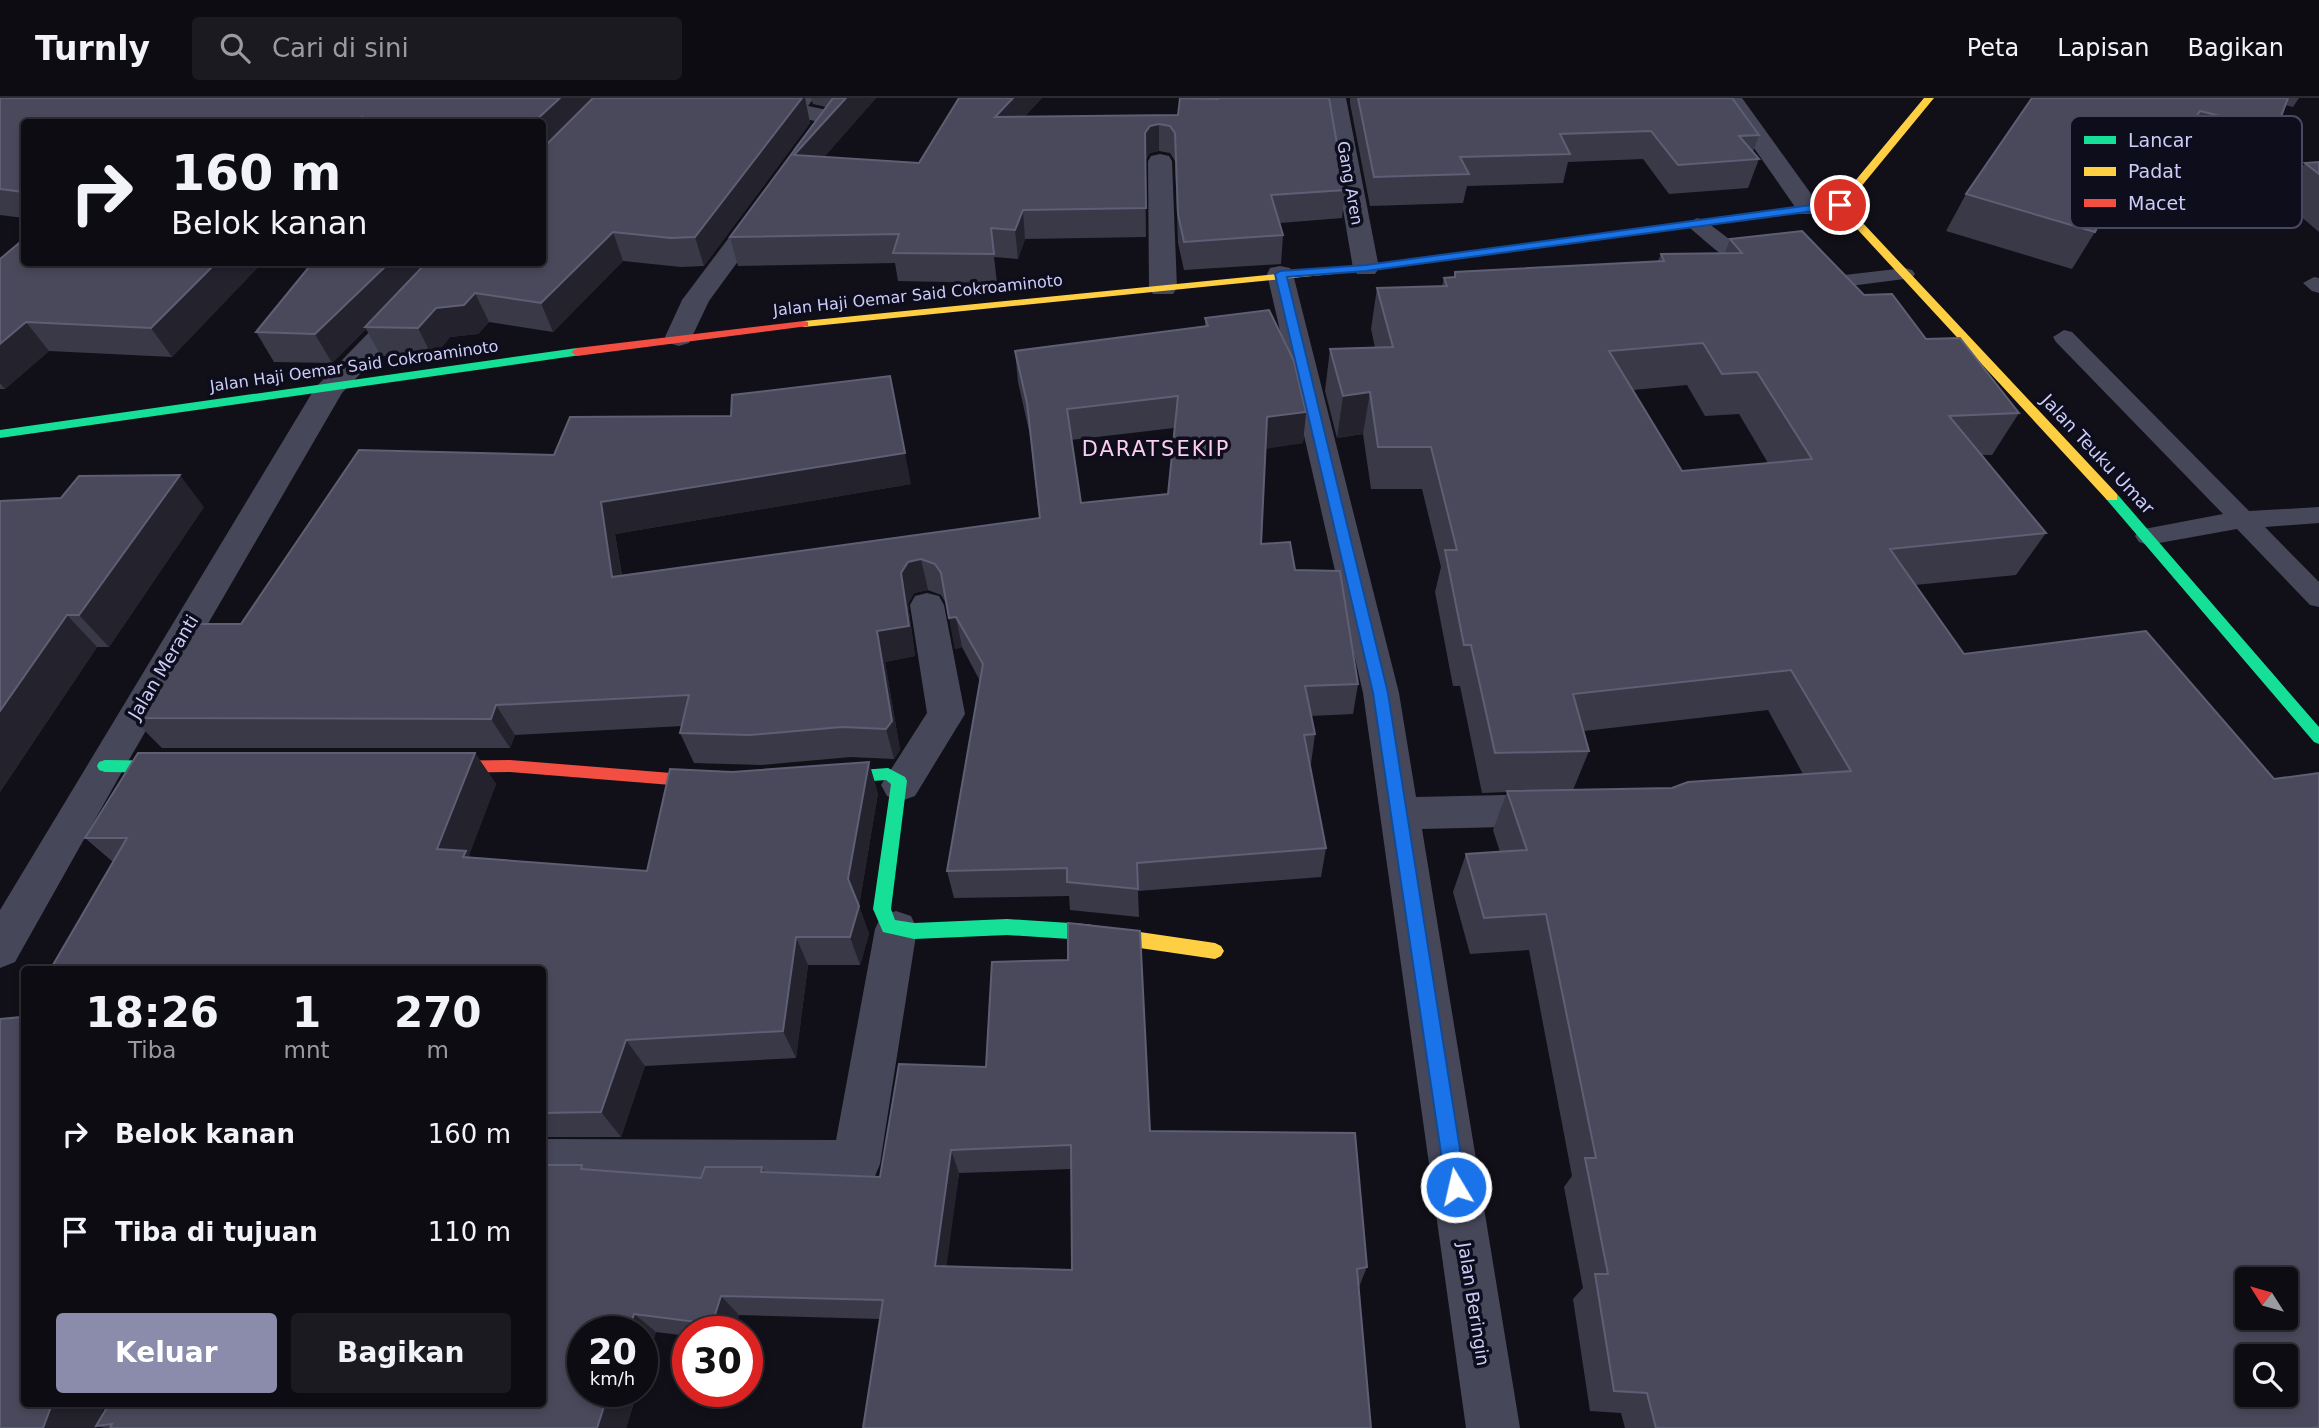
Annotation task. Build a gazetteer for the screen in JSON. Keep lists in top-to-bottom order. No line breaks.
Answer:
{"streets":{"street":["Gang Aren","Jalan Haji Oemar Said Cokroaminoto","Jalan Teuku Umar","Jalan Meranti","Jalan Beringin"]},"crossings":[["Gang Aren","Jalan Haji Oemar Said Cokroaminoto"],["Jalan Haji Oemar Said Cokroaminoto","Jalan Teuku Umar"],["Jalan Haji Oemar Said Cokroaminoto","Jalan Meranti"],["Jalan Haji Oemar Said Cokroaminoto","Jalan Beringin"]],"districts":["DARATSEKIP"],"legend":["Lancar","Padat","Macet"],"north":"top left","page":{"header":"Turnly","search":"Cari di sini","nav":["Peta","Lapisan","Bagikan"],"turn":["160 m","Belok kanan"],"eta":["18:26","Tiba","1","mnt","270","m"],"list":[{"name":"Belok kanan","value":"160 m"},{"name":"Tiba di tujuan","value":"110 m"}],"buttons":["Keluar","Bagikan"],"speed":"20 km/h","limit":"30"}}
